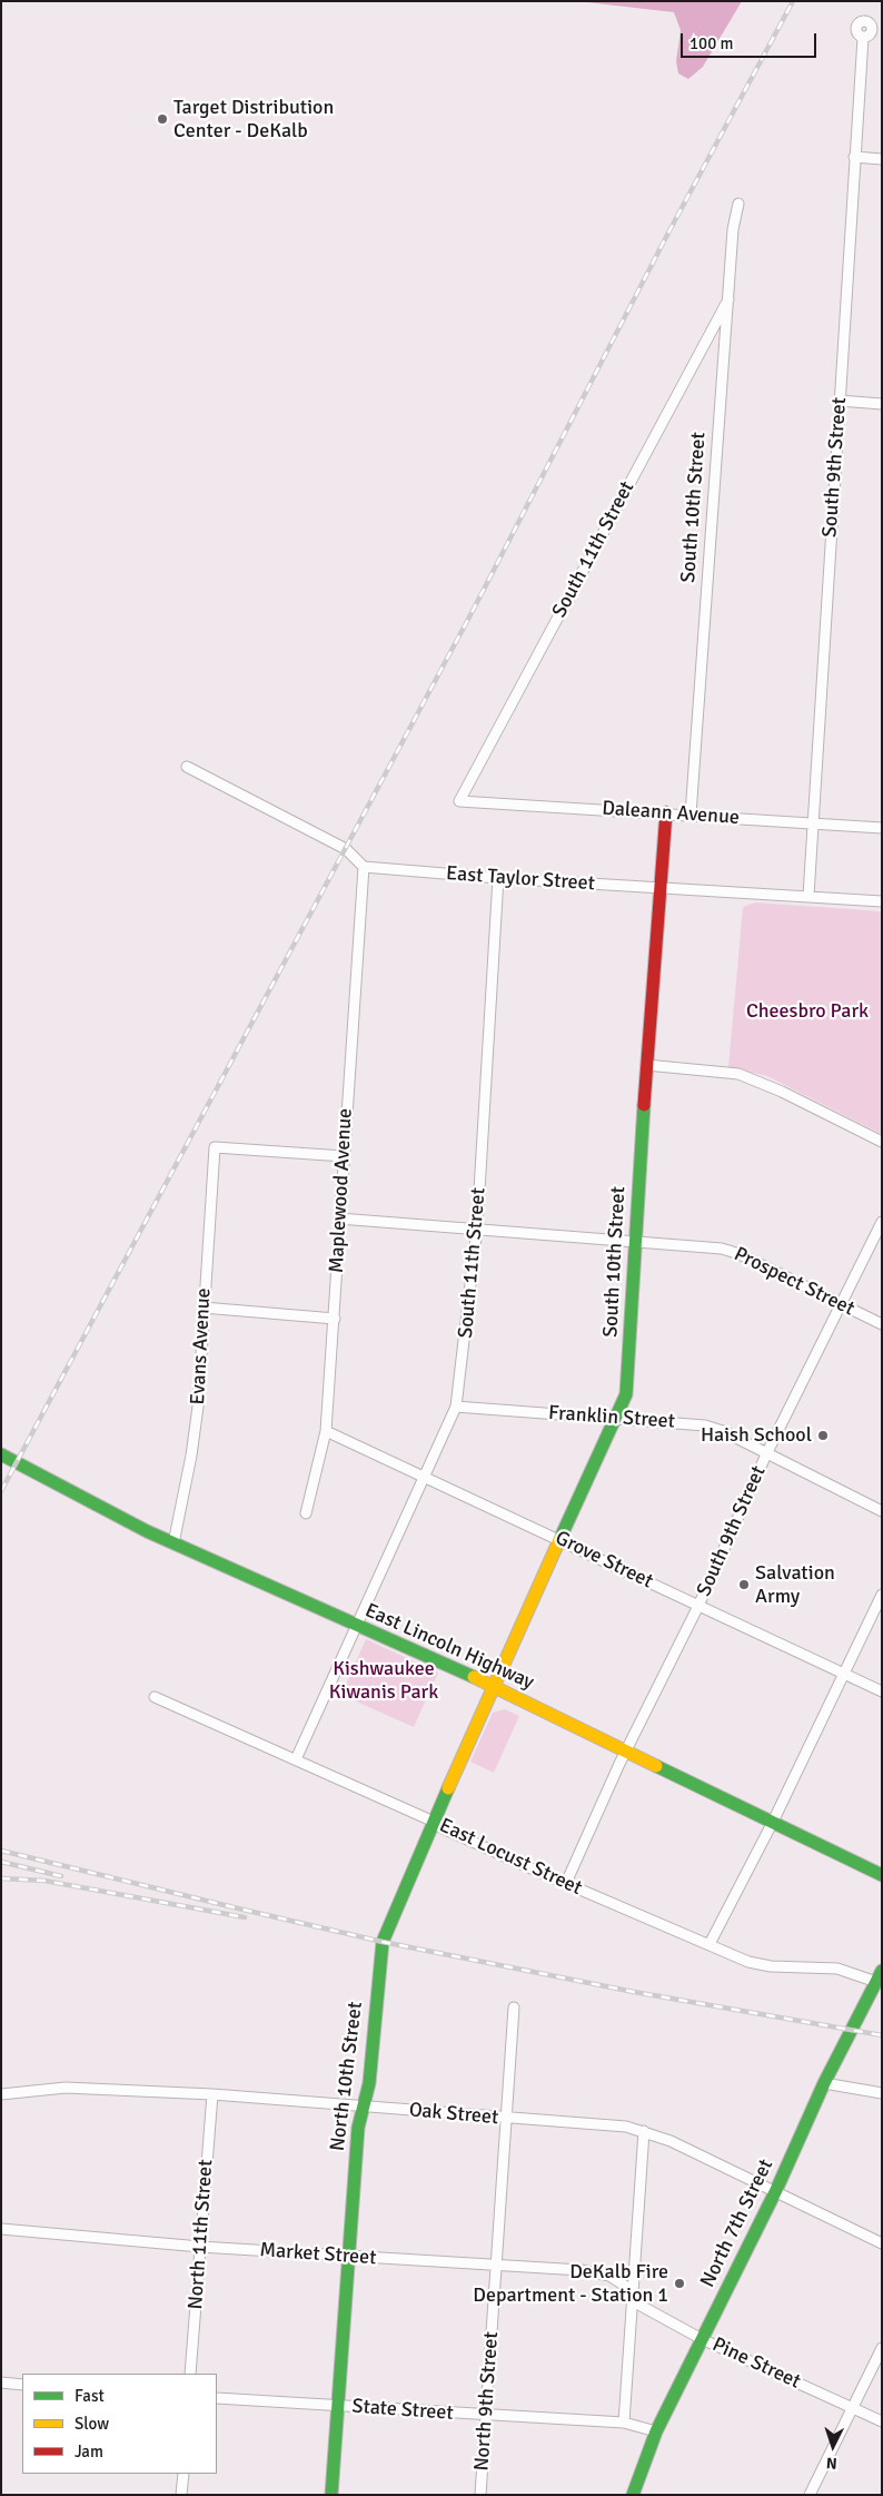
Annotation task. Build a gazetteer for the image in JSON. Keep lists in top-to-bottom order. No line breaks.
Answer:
{"streets":{"street":["South 9th Street","South 10th Street","South 11th Street","Daleann Avenue","East Taylor Street","Maplewood Avenue","Prospect Street","Evans Avenue","Franklin Street","Grove Street","East Lincoln Highway","East Locust Street","North 10th Street","Oak Street","North 7th Street","North 11th Street","Market Street","Pine Street","North 9th Street","State Street"]},"crossings":[["South 9th Street","Daleann Avenue"],["South 9th Street","East Taylor Street"],["South 9th Street","Prospect Street"],["South 9th Street","Franklin Street"],["South 9th Street","Grove Street"],["South 9th Street","East Lincoln Highway"],["South 10th Street","South 11th Street"],["South 10th Street","Daleann Avenue"],["South 10th Street","East Taylor Street"],["South 10th Street","Prospect Street"],["South 10th Street","Franklin Street"],["South 10th Street","Grove Street"],["South 10th Street","East Lincoln Highway"],["South 10th Street","North 10th Street"],["South 11th Street","Daleann Avenue"],["South 11th Street","East Taylor Street"],["South 11th Street","Prospect Street"],["South 11th Street","Franklin Street"],["South 11th Street","Grove Street"],["South 11th Street","East Lincoln Highway"],["East Taylor Street","Maplewood Avenue"],["Maplewood Avenue","Prospect Street"],["Maplewood Avenue","Evans Avenue"],["Maplewood Avenue","Grove Street"],["Evans Avenue","East Lincoln Highway"],["East Lincoln Highway","North 10th Street"],["East Locust Street","North 10th Street"],["East Locust Street","North 7th Street"],["North 10th Street","Oak Street"],["North 10th Street","Market Street"],["North 10th Street","State Street"],["Oak Street","North 7th Street"],["Oak Street","North 11th Street"],["Oak Street","North 9th Street"],["North 7th Street","Pine Street"],["North 7th Street","State Street"],["North 11th Street","Market Street"],["Market Street","North 9th Street"],["North 9th Street","State Street"]],"parks":["Cheesbro Park","Kishwaukee Kiwanis Park"],"places":["Target Distribution Center - DeKalb","Haish School","Salvation Army","DeKalb Fire Department - Station 1"],"legend":["Fast","Slow","Jam"],"scale_bar":"100 m","north":"bottom"}
